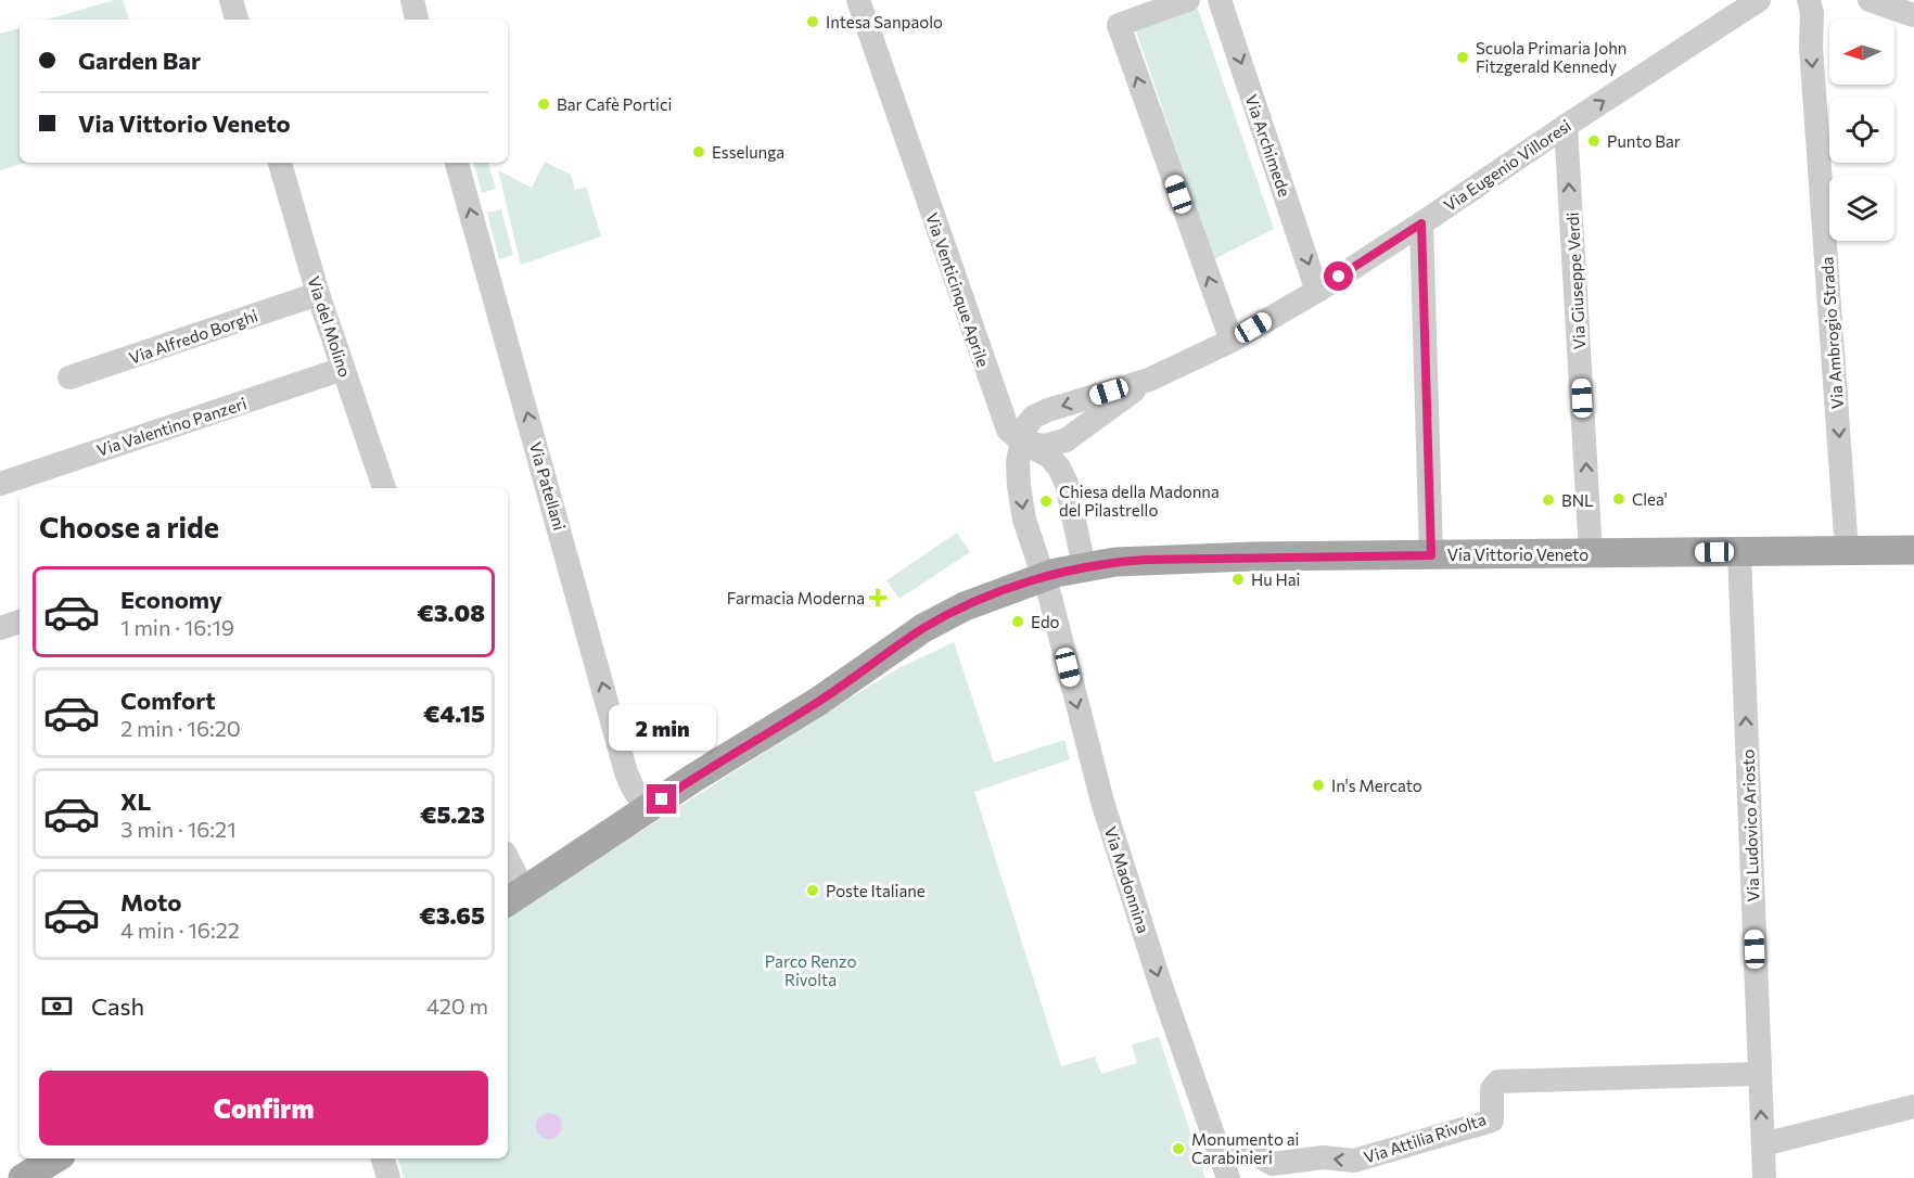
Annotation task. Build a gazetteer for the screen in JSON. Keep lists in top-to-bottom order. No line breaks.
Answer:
{"streets":{"main road":["Via Vittorio Veneto"],"street":["Via Archimede","Via Eugenio Villoresi","Via Giuseppe Verdi","Via Venticinque Aprile","Via del Molino","Via Ambrogio Strada","Via Alfredo Borghi","Via Valentino Panzeri","Via Patellani","Via Ludovico Ariosto","Via Madonnina","Via Attilia Rivolta"]},"crossings":[["Via Archimede","Via Eugenio Villoresi"],["Via Eugenio Villoresi","Via Giuseppe Verdi"],["Via Eugenio Villoresi","Via Venticinque Aprile"],["Via Giuseppe Verdi","Via Vittorio Veneto"],["Via del Molino","Via Alfredo Borghi"],["Via del Molino","Via Valentino Panzeri"],["Via Ambrogio Strada","Via Vittorio Veneto"],["Via Patellani","Via Vittorio Veneto"],["Via Vittorio Veneto","Via Ludovico Ariosto"],["Via Vittorio Veneto","Via Madonnina"],["Via Ludovico Ariosto","Via Attilia Rivolta"],["Via Madonnina","Via Attilia Rivolta"]],"one_way":["Via Archimede","Via Ambrogio Strada","Via Patellani","Via Ludovico Ariosto","Via Madonnina","Via Attilia Rivolta"],"parks":["Parco Renzo Rivolta"],"places":{"other":["Intesa Sanpaolo","Scuola Primaria John Fitzgerald Kennedy","Bar Cafè Portici","Punto Bar","Esselunga","Clea'","BNL","Chiesa della Madonna del Pilastrello","Hu Hai","Edo","In's Mercato","Poste Italiane","Monumento ai Carabinieri"],"health":["Farmacia Moderna"]},"north":"left","page":{"banner":["Garden Bar","Via Vittorio Veneto"],"heading":"Choose a ride","list":[{"name":"Economy","note":"1 min · 16:19","value":"€3.08"},{"name":"Comfort","note":"2 min · 16:20","value":"€4.15"},{"name":"XL","note":"3 min · 16:21","value":"€5.23"},{"name":"Moto","note":"4 min · 16:22","value":"€3.65"}],"bubble":"2 min","pay":["Cash","420 m"],"buttons":"Confirm"}}
